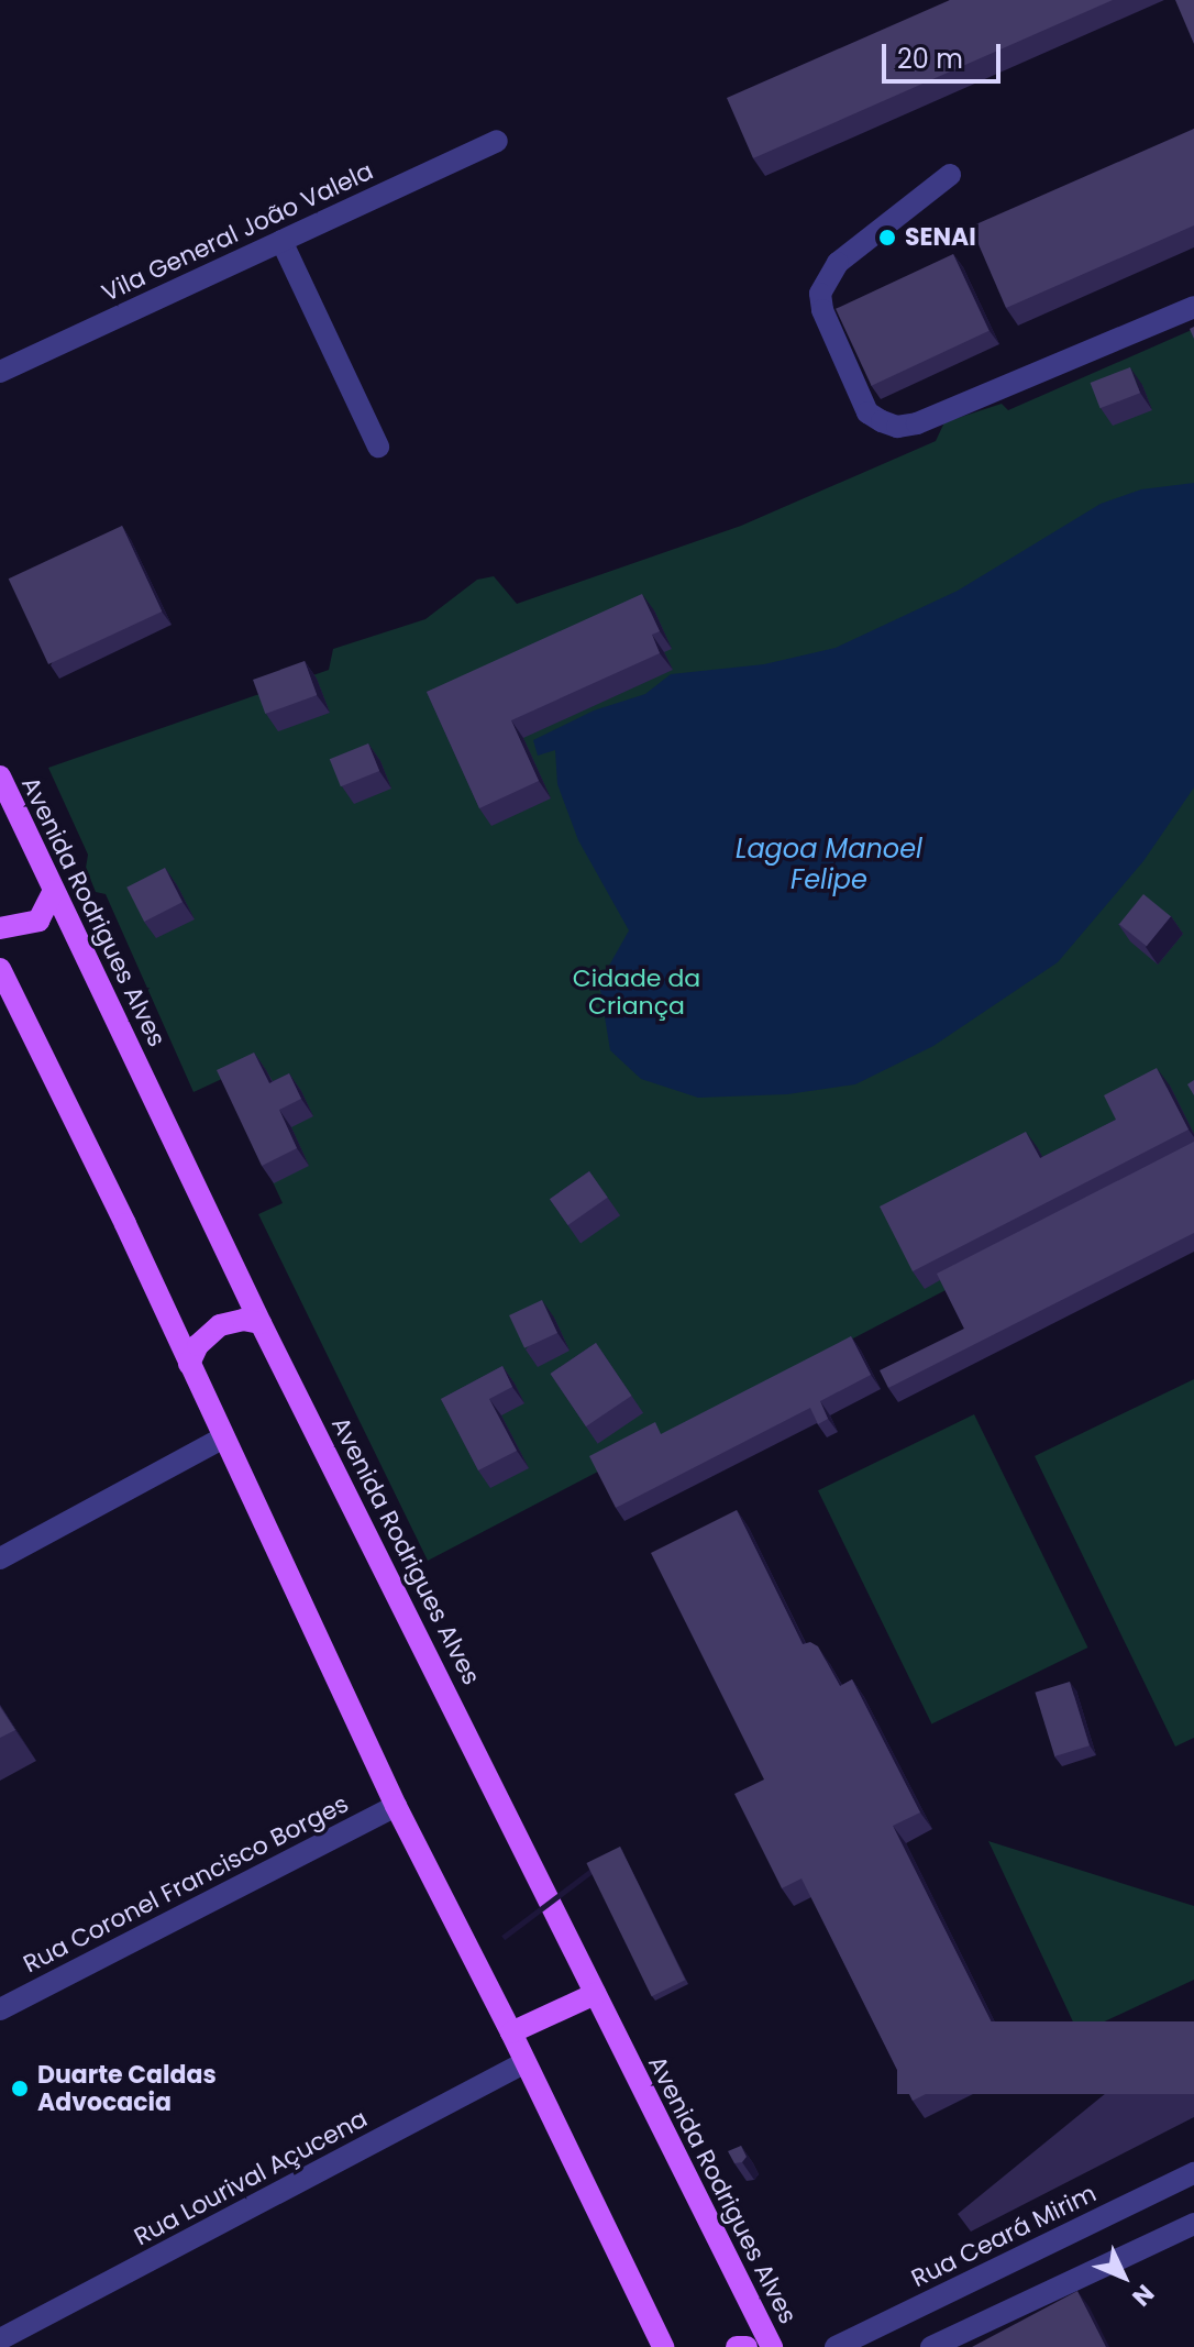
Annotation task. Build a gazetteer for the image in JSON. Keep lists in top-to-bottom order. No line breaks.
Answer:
{"streets":{"main road":["Avenida Rodrigues Alves"],"street":["Vila General João Valela","Rua Coronel Francisco Borges","Rua Lourival Açucena","Rua Ceará Mirim"]},"water":["Lagoa Manoel Felipe"],"parks":["Cidade da Criança"],"places":["SENAI","Duarte Caldas Advocacia"],"scale_bar":"20 m","north":"bottom right"}
